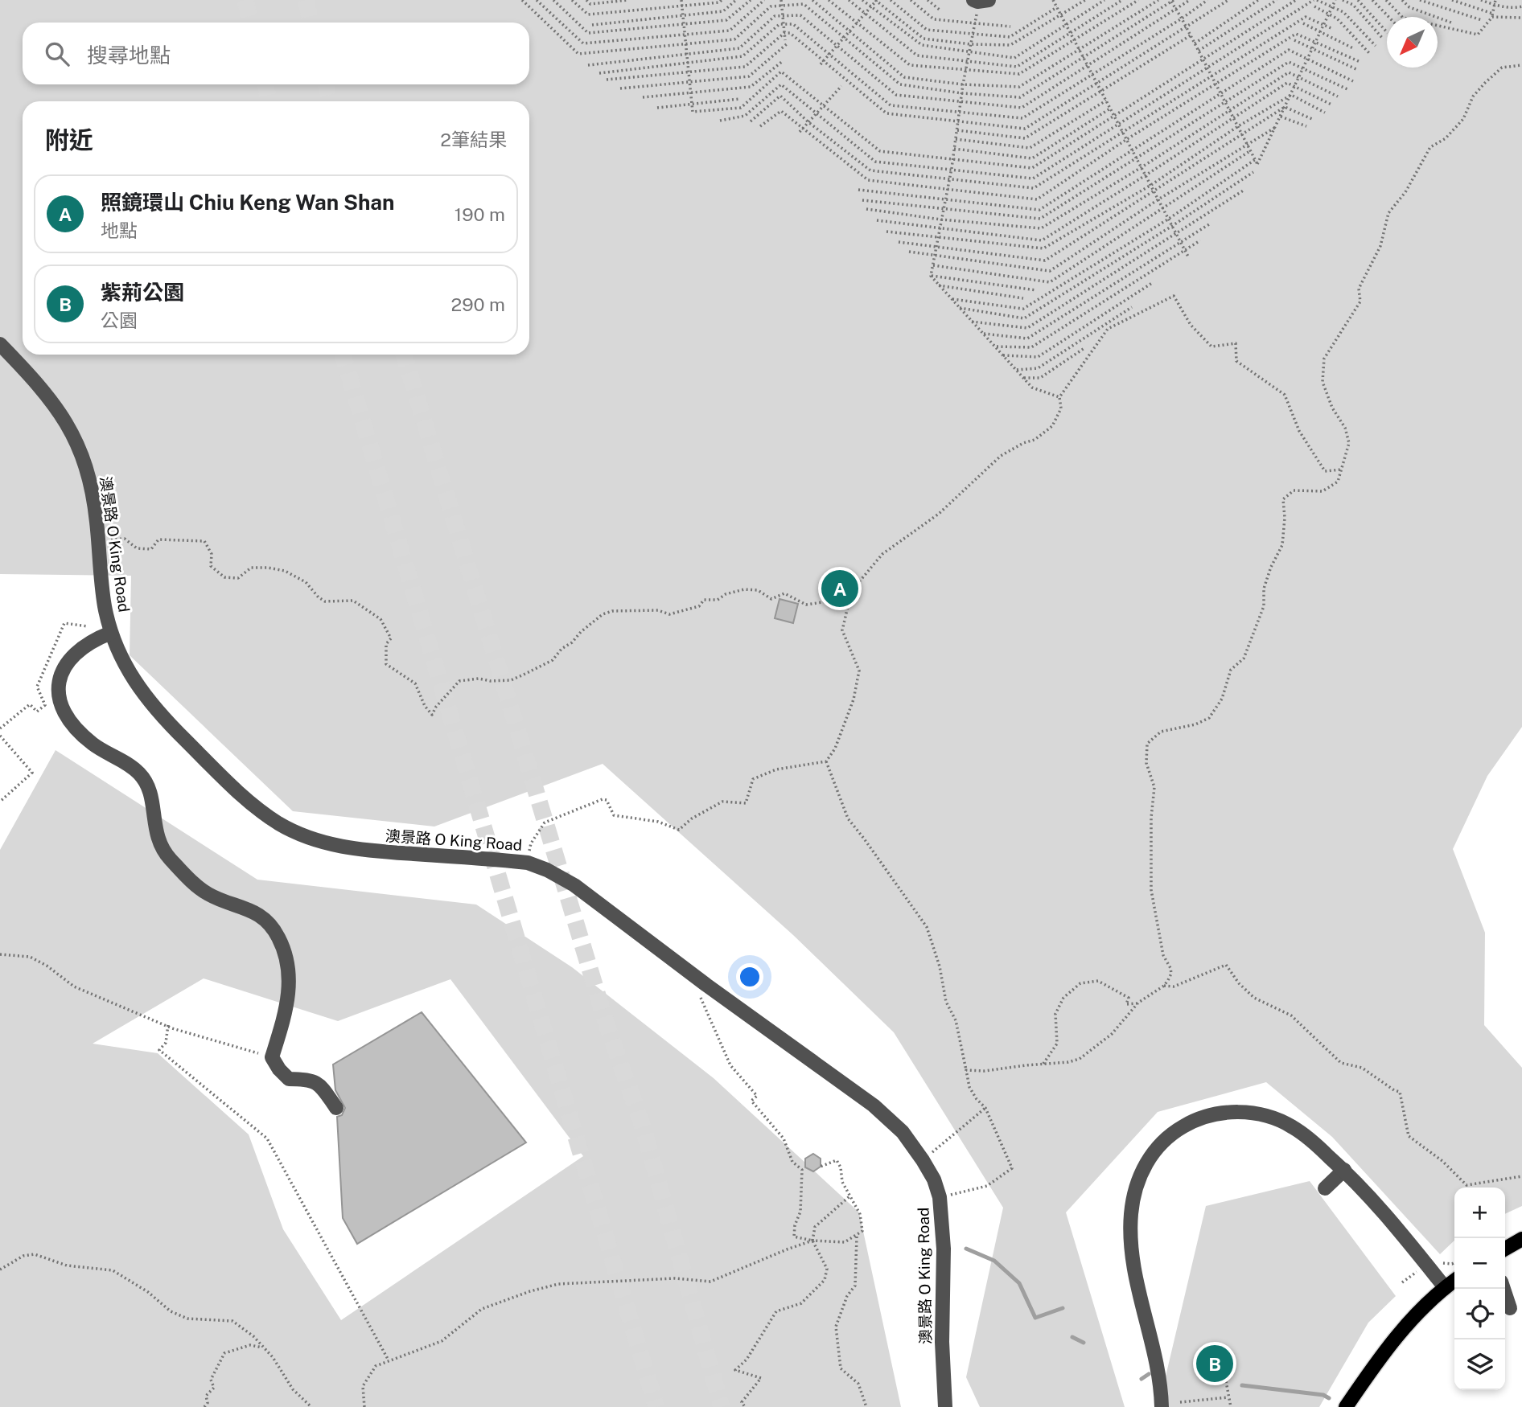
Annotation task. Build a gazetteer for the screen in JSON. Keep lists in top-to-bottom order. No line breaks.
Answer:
{"streets":{"lane":["澳景路 O King Road"]},"north":"bottom left","page":{"search":"搜尋地點","heading":["附近","2筆結果"],"list":[{"mark":"A","name":"照鏡環山 Chiu Keng Wan Shan","note":"地點","value":"190 m"},{"mark":"B","name":"紫荊公園","note":"公園","value":"290 m"}],"pins":["A","B"],"map_buttons":["+","−"]}}
